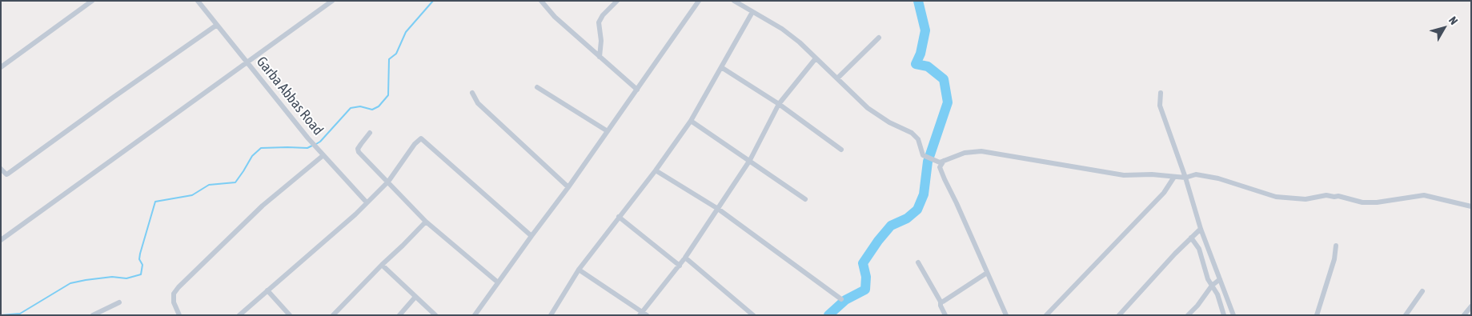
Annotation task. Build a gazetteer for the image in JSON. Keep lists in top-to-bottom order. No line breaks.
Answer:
{"streets":{"street":["Garba Abbas Road"]},"north":"top right"}
